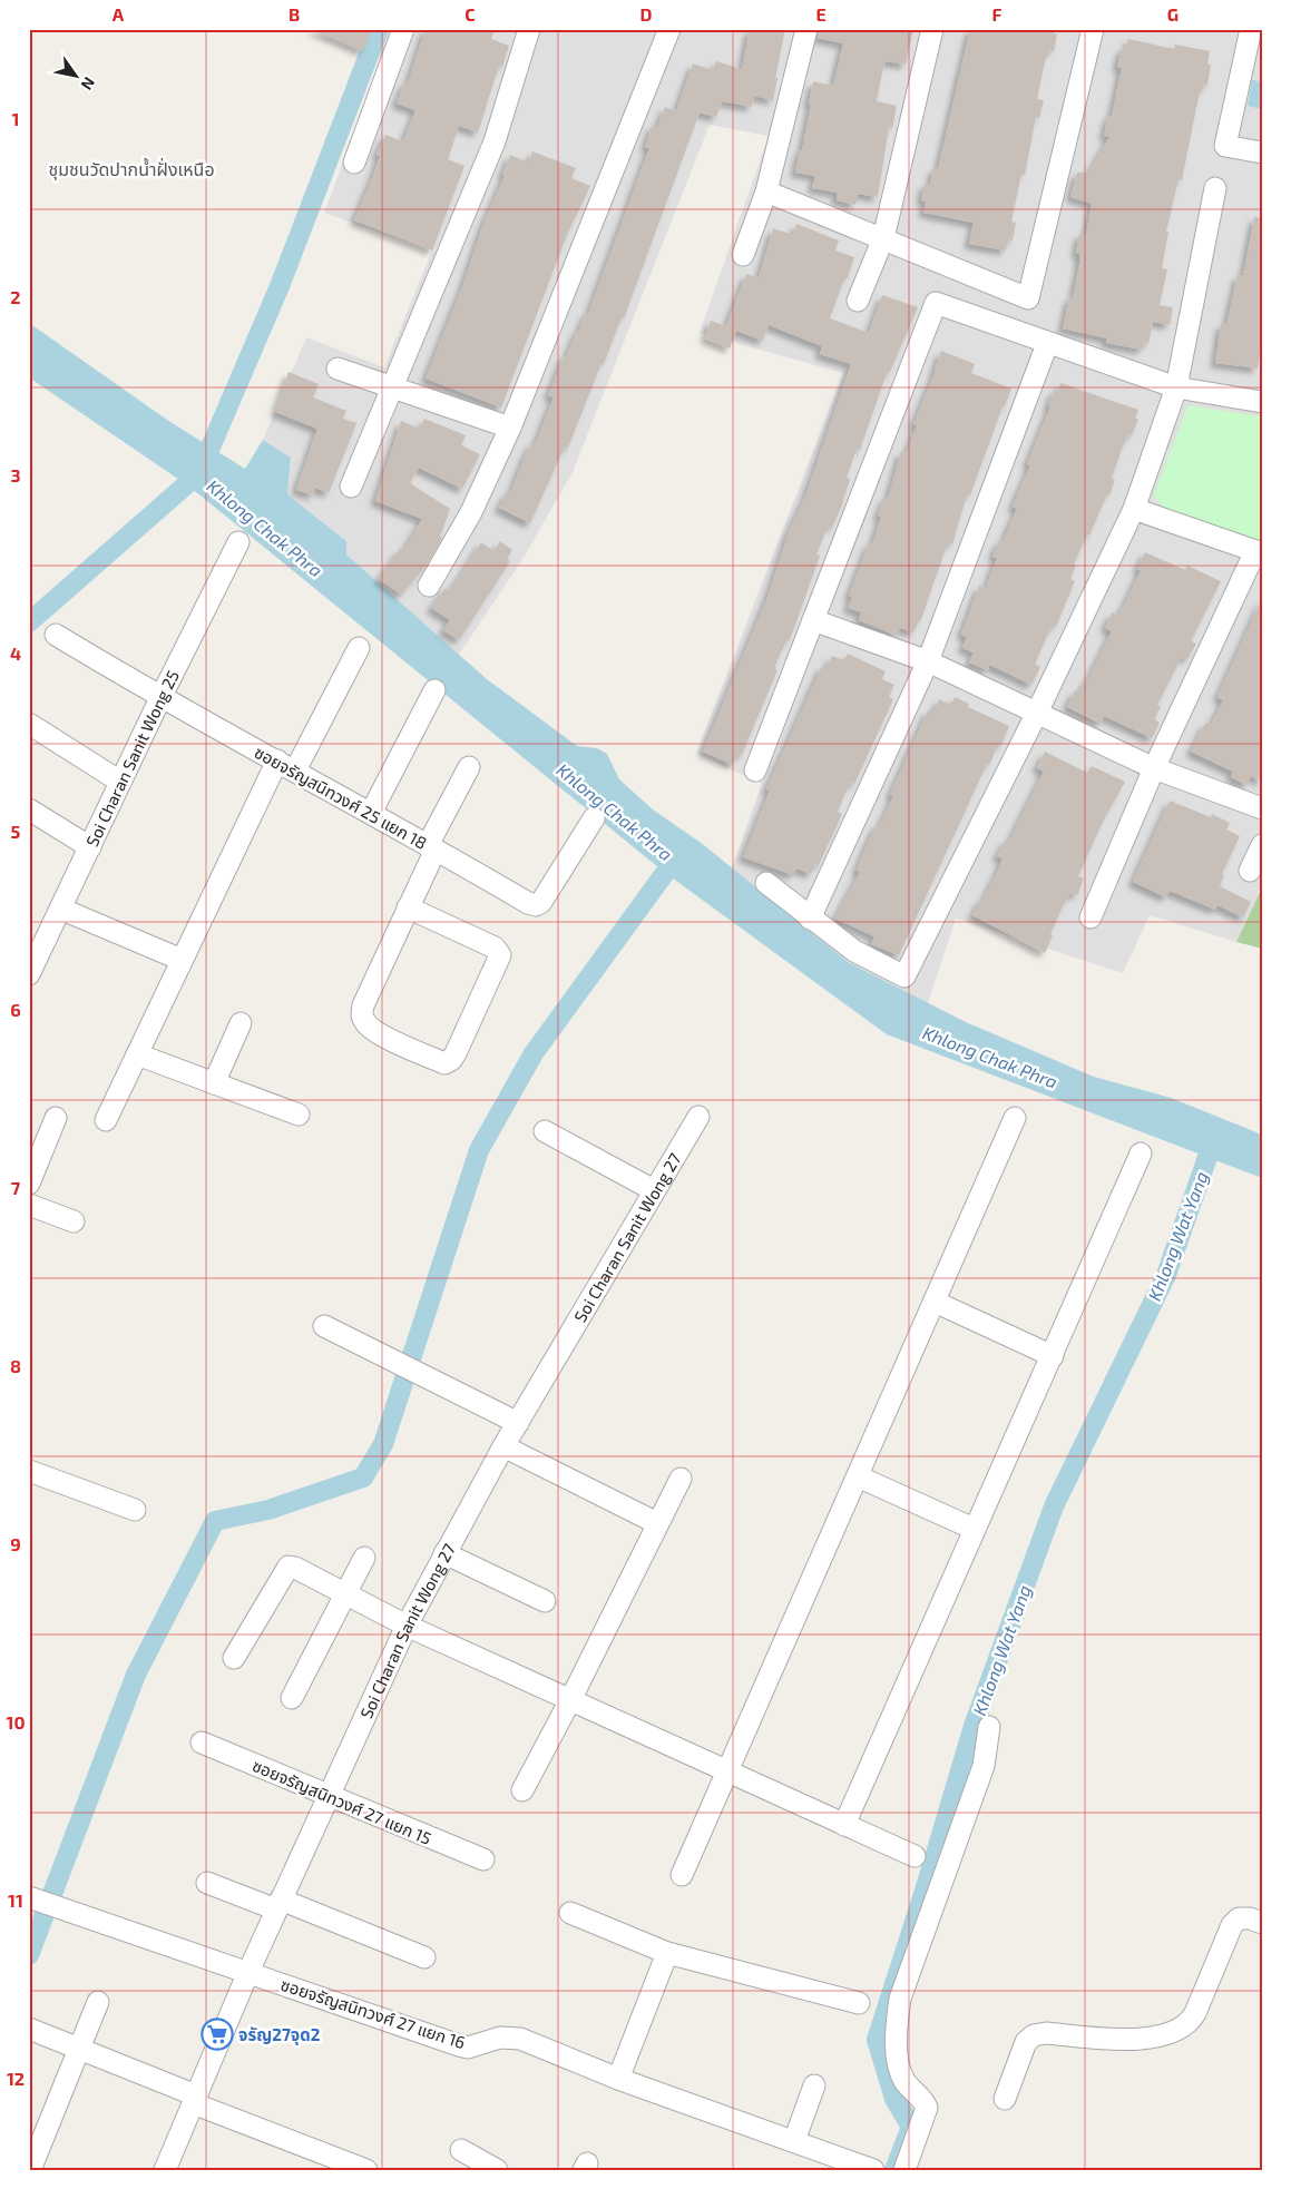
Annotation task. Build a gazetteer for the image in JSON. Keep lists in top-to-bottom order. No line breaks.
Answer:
{"streets":{"street":["Soi Charan Sanit Wong 25","ซอยจรัญสนิทวงศ์ 25 แยก 18","Soi Charan Sanit Wong 27","ซอยจรัญสนิทวงศ์ 27 แยก 15","ซอยจรัญสนิทวงศ์ 27 แยก 16"]},"crossings":[["Soi Charan Sanit Wong 25","ซอยจรัญสนิทวงศ์ 25 แยก 18"],["Soi Charan Sanit Wong 27","ซอยจรัญสนิทวงศ์ 27 แยก 15"],["Soi Charan Sanit Wong 27","ซอยจรัญสนิทวงศ์ 27 แยก 16"]],"districts":["ชุมชนวัดปากน้ำฝั่งเหนือ"],"water":["Khlong Chak Phra","Khlong Wat Yang"],"places":{"supermarket":["จรัญ27จุด2"]},"north":"bottom right","grid":{"columns":["A","B","C","D","E","F","G"],"rows":["1","2","3","4","5","6","7","8","9","10","11","12"]}}
